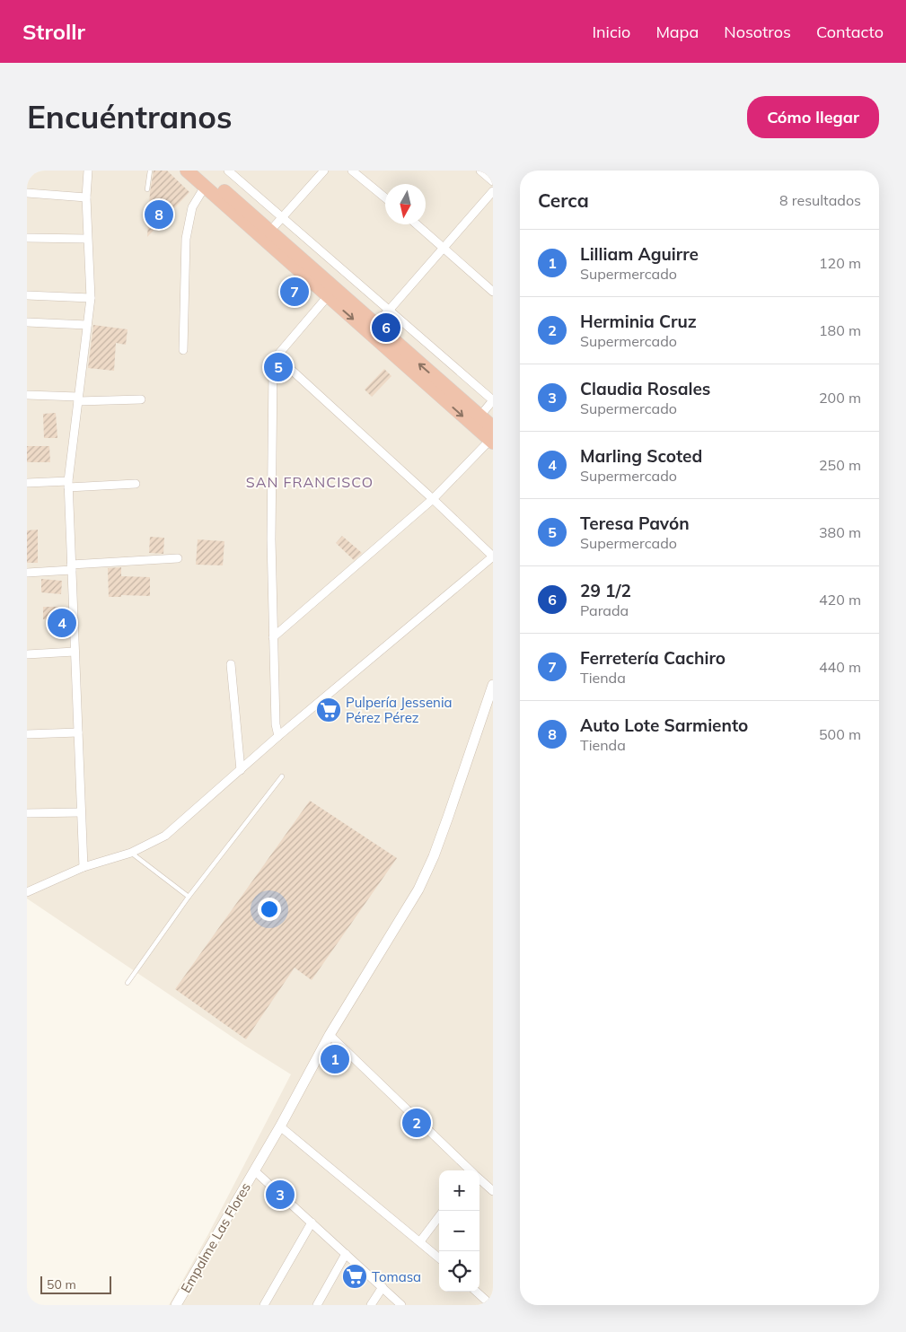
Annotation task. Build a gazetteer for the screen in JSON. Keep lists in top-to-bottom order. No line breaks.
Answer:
{"streets":{"street":["Empalme Las Flores"]},"districts":["SAN FRANCISCO"],"places":{"supermarket":["Pulpería Jessenia Pérez Pérez","Tomasa"]},"scale_bar":"50 m","north":"bottom","page":{"header":"Strollr","nav":["Inicio","Mapa","Nosotros","Contacto"],"buttons":"Cómo llegar","title":"Encuéntranos","heading":["Cerca","8 resultados"],"pins":["8","7","6","5","4","1","2","3"],"list":[{"mark":"1","name":"Lilliam Aguirre","note":"Supermercado","value":"120 m"},{"mark":"2","name":"Herminia Cruz","note":"Supermercado","value":"180 m"},{"mark":"3","name":"Claudia Rosales","note":"Supermercado","value":"200 m"},{"mark":"4","name":"Marling Scoted","note":"Supermercado","value":"250 m"},{"mark":"5","name":"Teresa Pavón","note":"Supermercado","value":"380 m"},{"mark":"6","name":"29 1/2","note":"Parada","value":"420 m"},{"mark":"7","name":"Ferretería Cachiro","note":"Tienda","value":"440 m"},{"mark":"8","name":"Auto Lote Sarmiento","note":"Tienda","value":"500 m"}],"map_buttons":["+","−"],"scale":"50 m"}}
